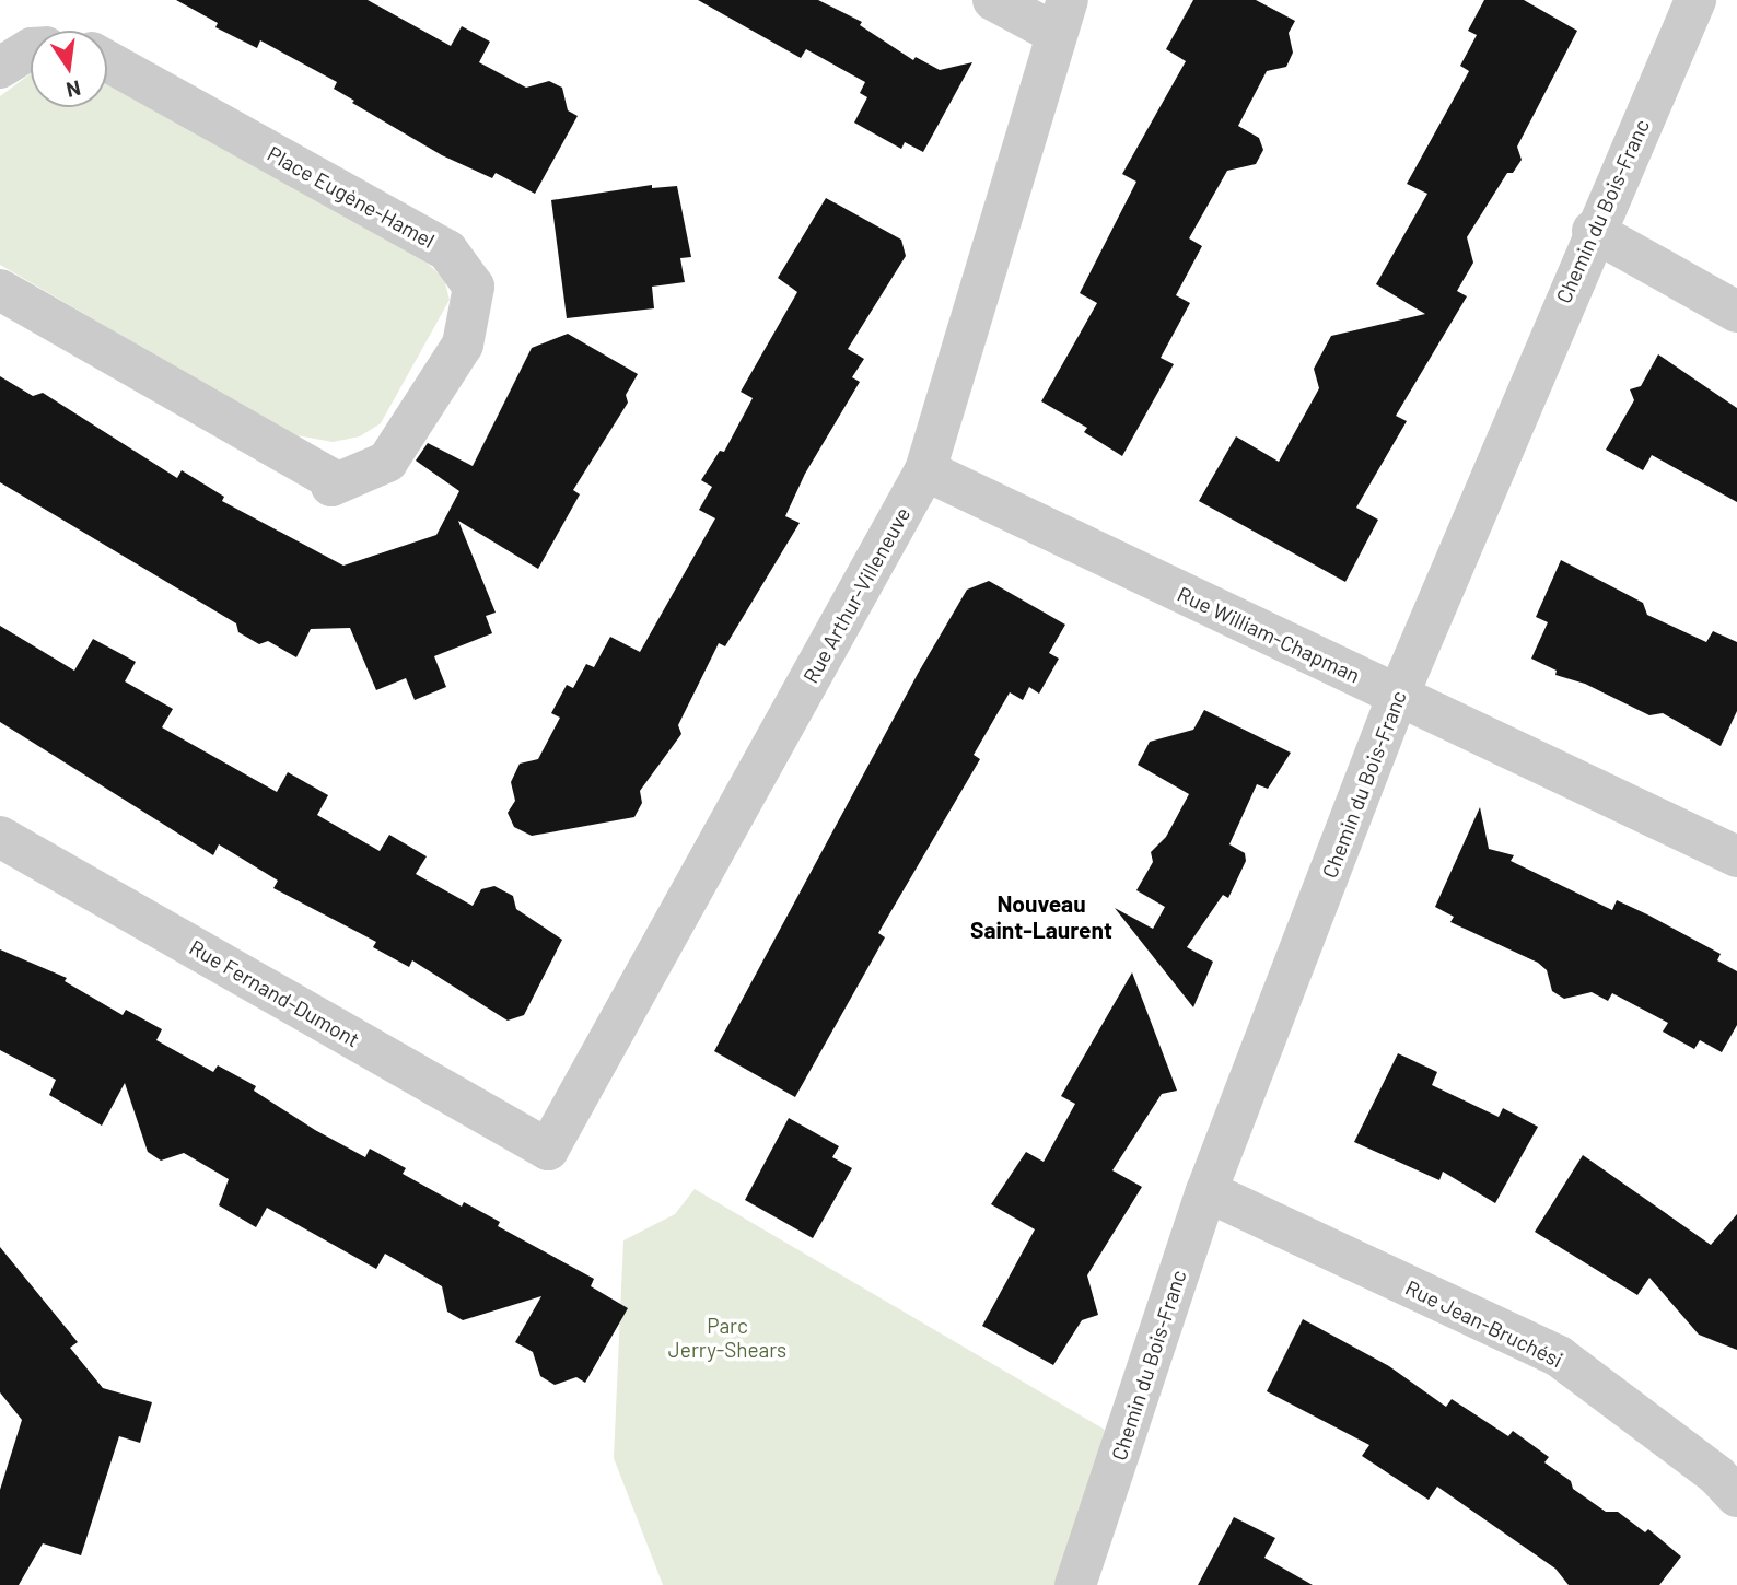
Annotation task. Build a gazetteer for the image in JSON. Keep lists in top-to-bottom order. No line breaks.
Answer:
{"streets":{"street":["Place Eugène-Hamel","Chemin du Bois-Franc","Rue Arthur-Villeneuve","Rue William-Chapman","Rue Fernand-Dumont","Rue Jean-Bruchési"]},"crossings":[["Chemin du Bois-Franc","Rue William-Chapman"],["Chemin du Bois-Franc","Rue Jean-Bruchési"],["Rue Arthur-Villeneuve","Rue William-Chapman"],["Rue Arthur-Villeneuve","Rue Fernand-Dumont"]],"districts":["Nouveau Saint-Laurent"],"parks":["Parc Jerry-Shears"],"north":"bottom"}
